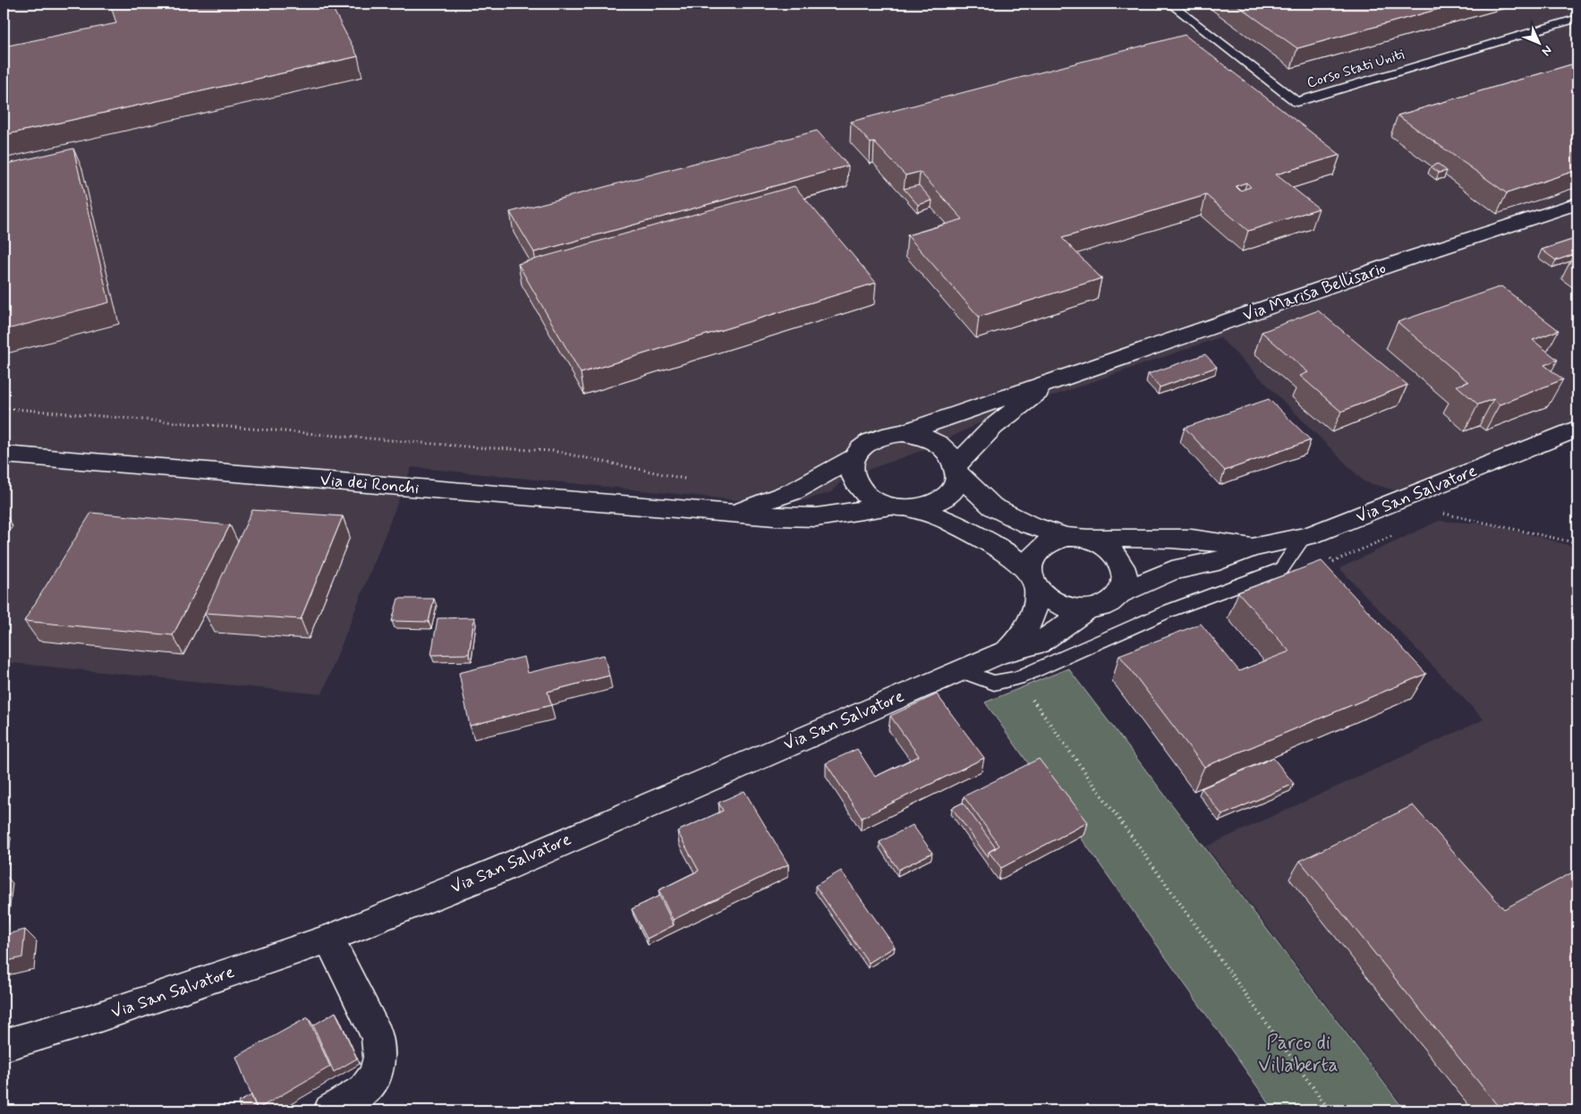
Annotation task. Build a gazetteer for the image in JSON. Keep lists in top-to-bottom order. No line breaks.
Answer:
{"streets":{"street":["Via Marisa Bellisario","Via dei Ronchi","Via San Salvatore"],"lane":["Corso Stati Uniti"]},"crossings":[["Via Marisa Bellisario","Via dei Ronchi"],["Via dei Ronchi","Via San Salvatore"]],"parks":["Parco di Villaberta"],"north":"bottom right"}
